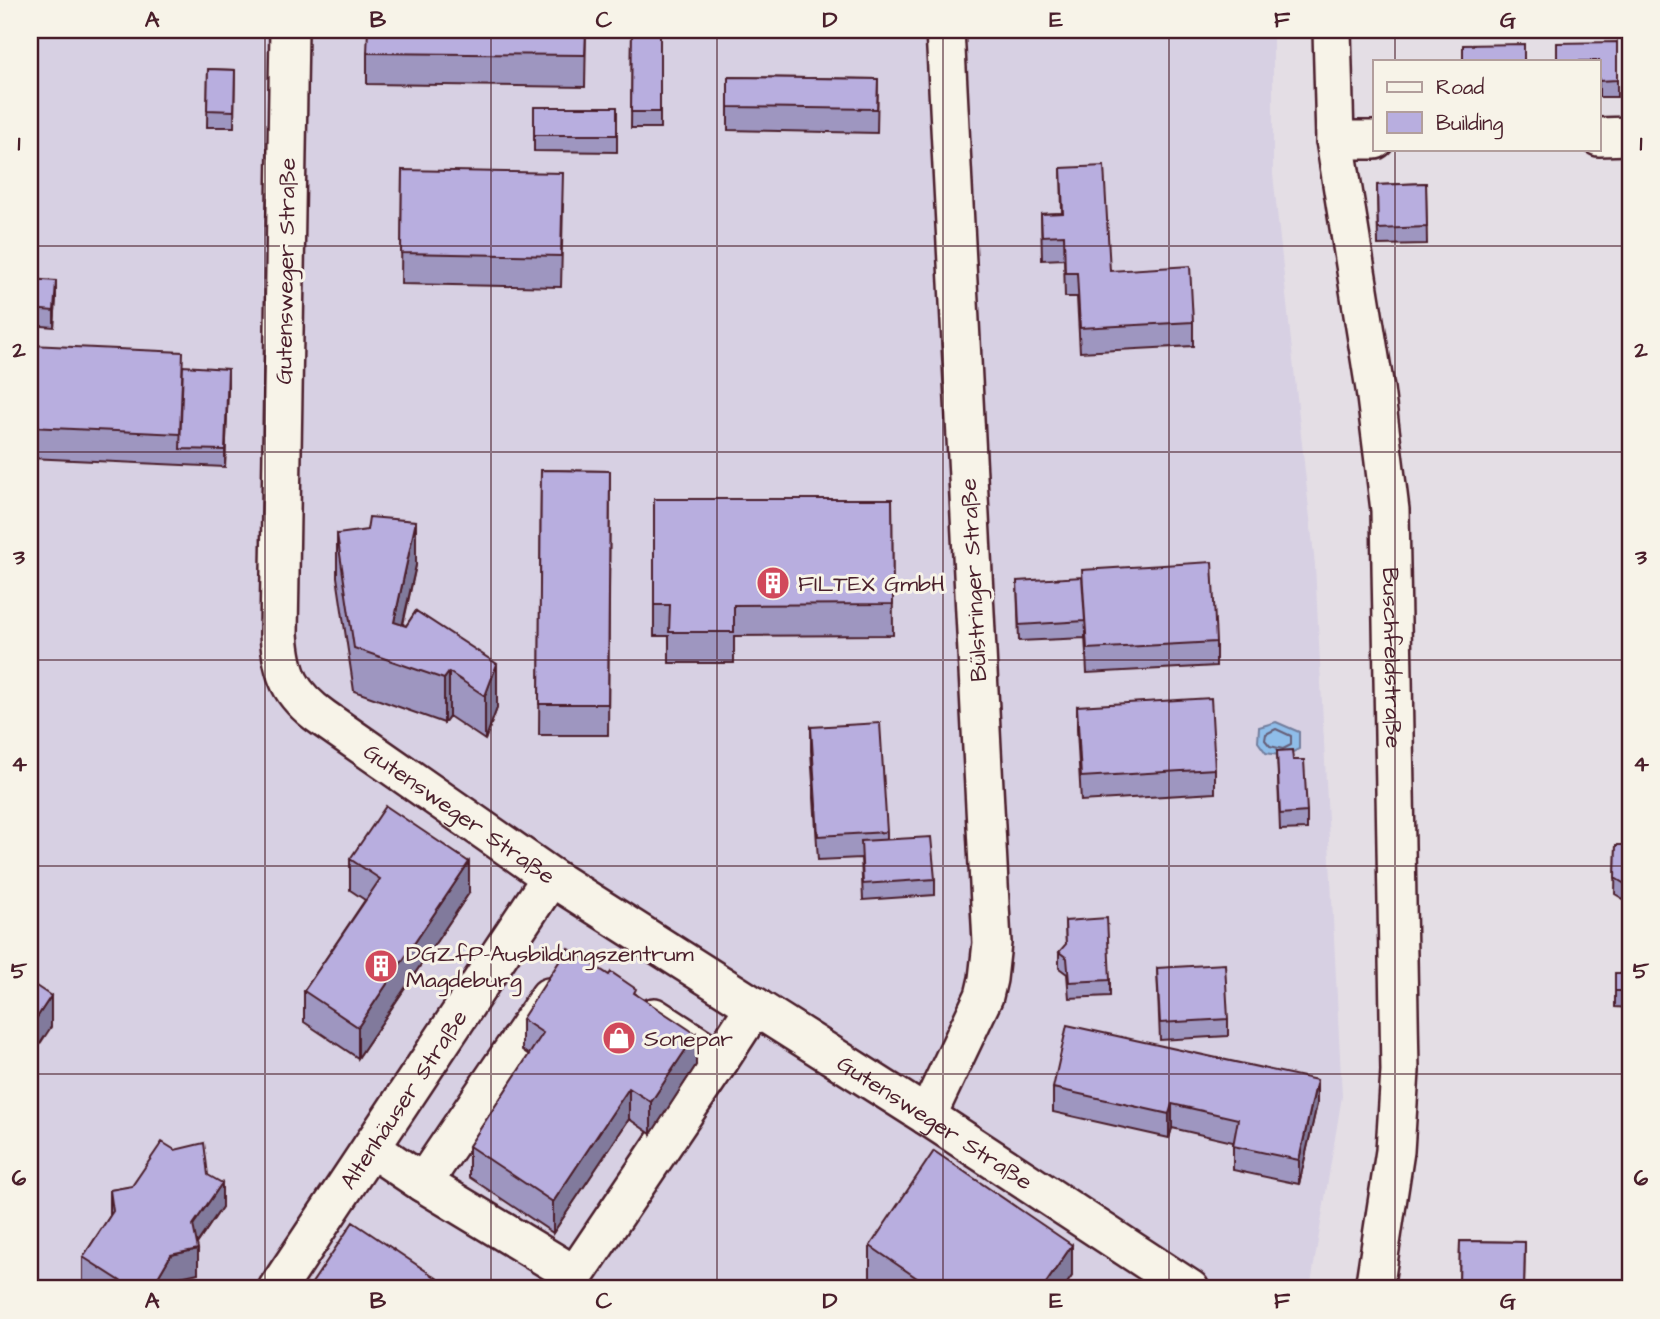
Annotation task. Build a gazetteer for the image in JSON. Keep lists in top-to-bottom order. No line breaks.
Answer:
{"streets":{"street":["Gutensweger Straße","Bülstringer Straße","Buschfeldstraße","Altenhäuser Straße"]},"crossings":[["Gutensweger Straße","Bülstringer Straße"],["Gutensweger Straße","Altenhäuser Straße"]],"places":{"building":["FILTEX GmbH","DGZfP-Ausbildungszentrum Magdeburg"],"shop":["Sonepar"]},"legend":["Road","Building"],"grid":{"columns":["A","B","C","D","E","F","G"],"rows":["1","2","3","4","5","6"]}}
